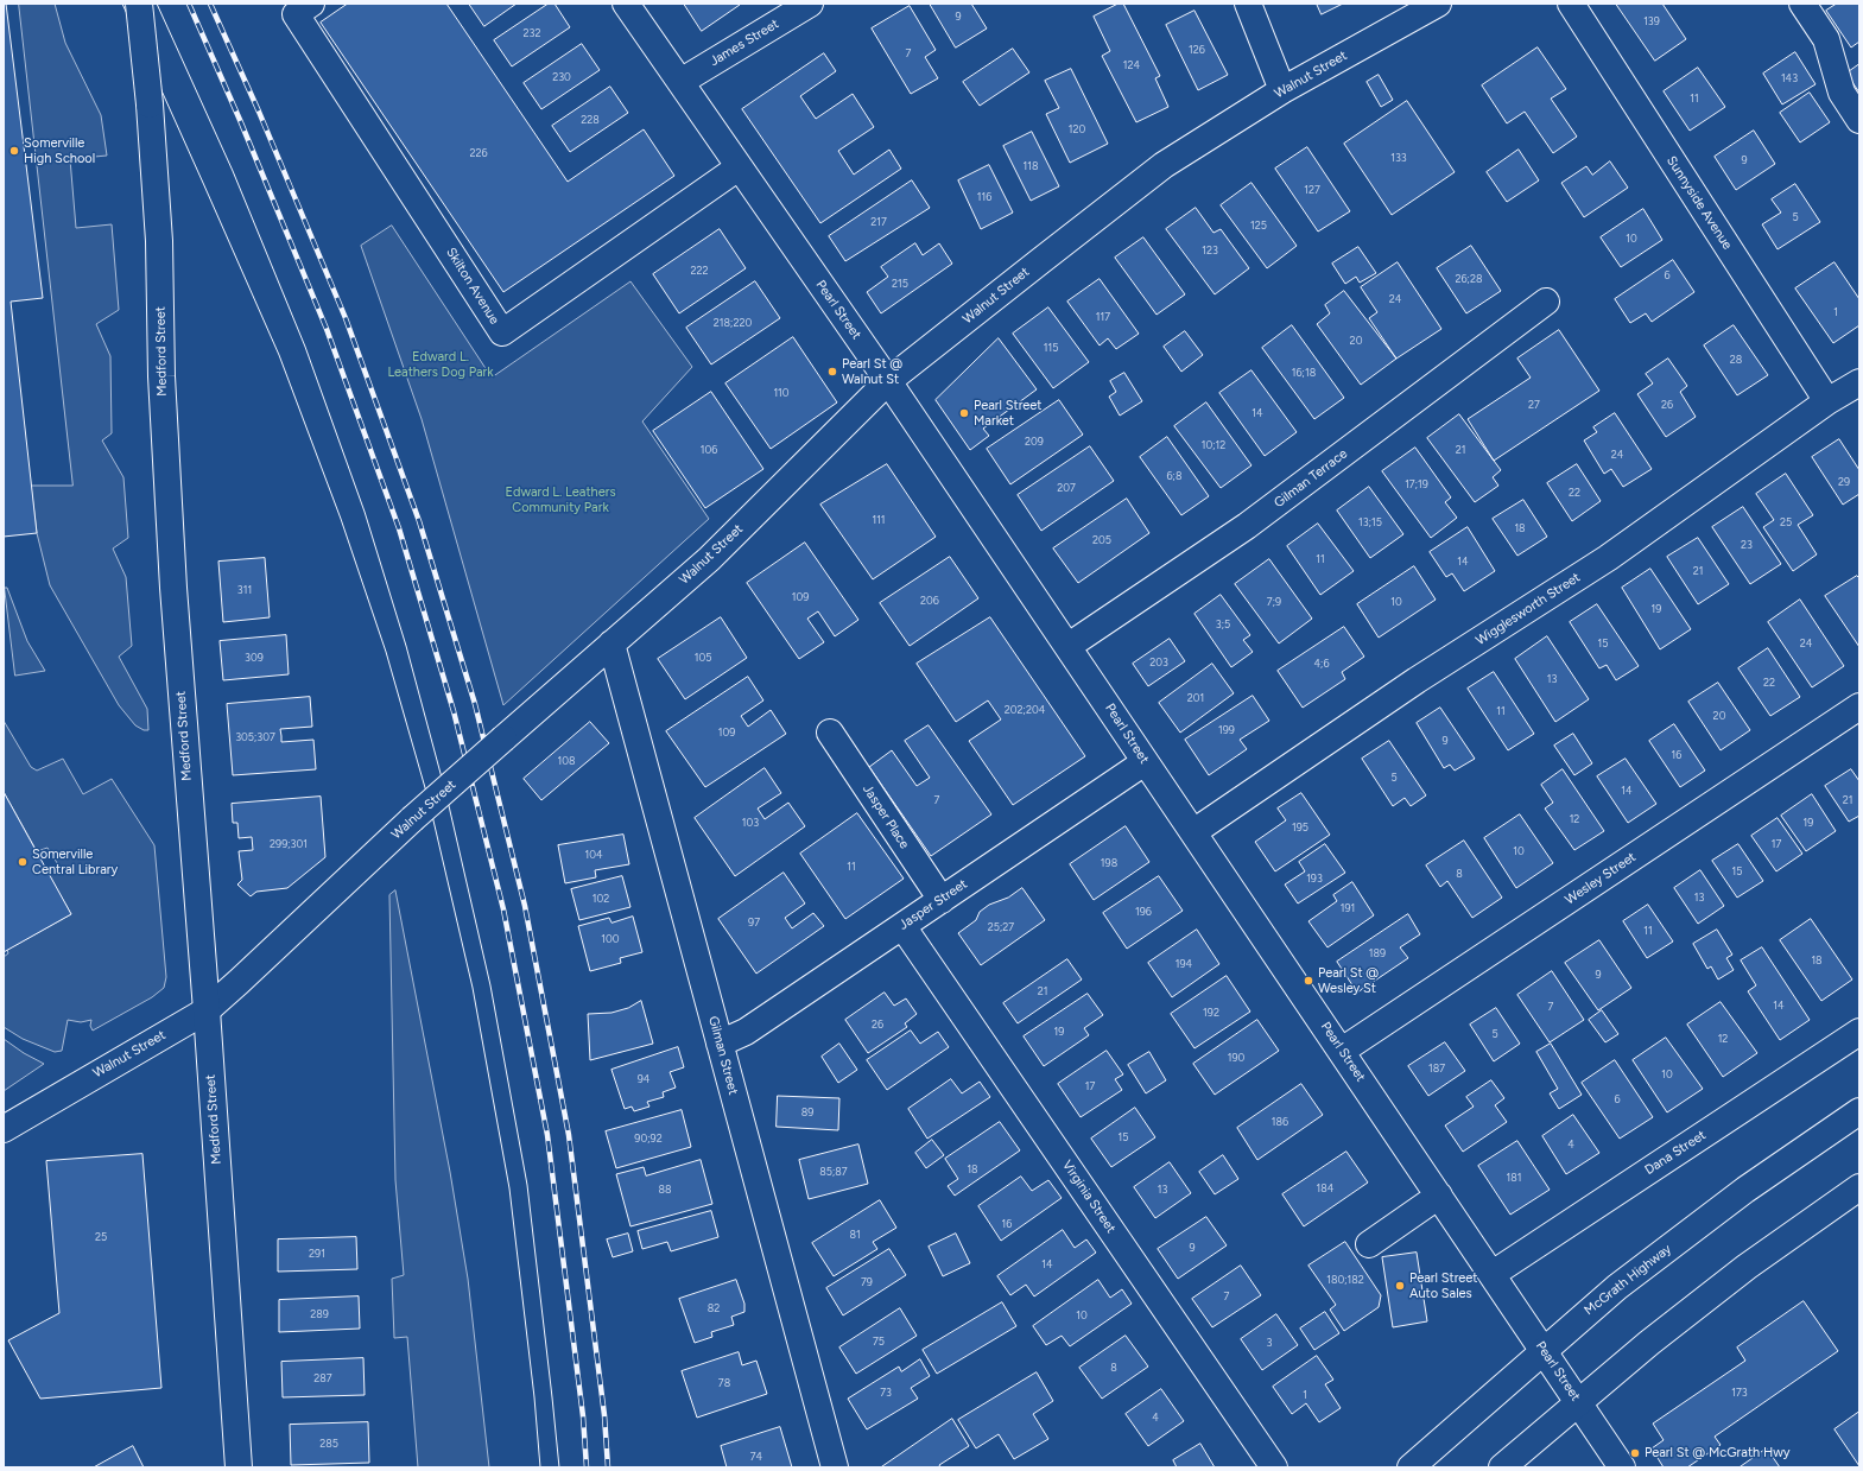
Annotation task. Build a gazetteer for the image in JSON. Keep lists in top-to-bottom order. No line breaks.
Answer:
{"streets":{"main road":["James Street","Walnut Street","Sunnyside Avenue","Skilton Avenue","Pearl Street","Medford Street","Gilman Terrace","Wigglesworth Street","Jasper Place","Wesley Street","Jasper Street","Gilman Street","Dana Street","Virginia Street","McGrath Highway"]},"crossings":[["James Street","Pearl Street"],["Walnut Street","Pearl Street"],["Walnut Street","Medford Street"],["Walnut Street","Gilman Street"],["Sunnyside Avenue","Wigglesworth Street"],["Skilton Avenue","Pearl Street"],["Pearl Street","Gilman Terrace"],["Pearl Street","Wigglesworth Street"],["Pearl Street","Wesley Street"],["Pearl Street","Jasper Street"],["Pearl Street","Dana Street"],["Pearl Street","McGrath Highway"],["Jasper Place","Jasper Street"],["Jasper Street","Gilman Street"],["Jasper Street","Virginia Street"]],"parks":["Edward L. Leathers Dog Park","Edward L. Leathers Community Park"],"places":["Somerville High School","Pearl St @ Walnut St","Pearl Street Market","Somerville Central Library","Pearl St @ Wesley St","Pearl Street Auto Sales","Pearl St @ McGrath Hwy"],"house_numbers":["9","139","232","126","7","124","230","143","11","228","120","226","133","9","118","127","116","5","217","125","10","123","222","6","26;28","215","24","1","117","218;220","20","115","28","16;18","110","27","26","14","209","10;12","106","21","24","6;8","29","17;19","207","22","111","13;15","25","18","205","23","11","14","21","311","109","206","7;9","10","19","3;5","15","24","309","105","203","4;6","13","22","201","202;204","11","20","199","109","305;307","9","16","108","5","14","7","21","12","103","19","195","299;301","17","10","104","198","11","15","8","193","13","102","191","196","97","25;27","11","100","189","18","194","9","21","14","7","192","26","19","5","12","190","187","10","94","17","6","89","186","15","90;92","4","18","85;87","181","184","88","13","16","81","25","9","291","14","180;182","79","7","82","289","10","75","3","8","287","78","73","173","1","4","285","74"]}
